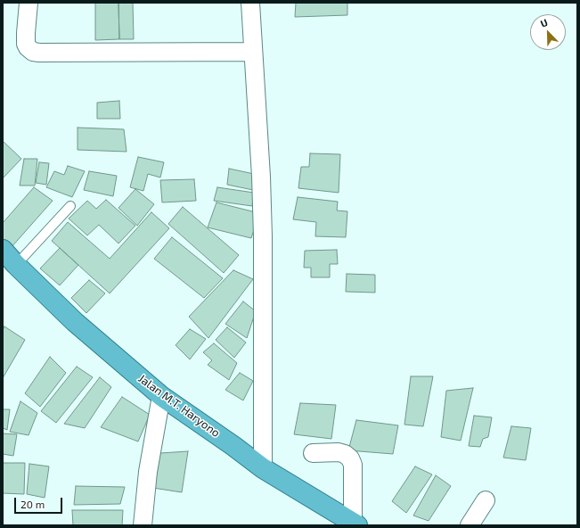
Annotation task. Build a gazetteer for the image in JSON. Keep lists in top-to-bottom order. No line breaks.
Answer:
{"streets":{"highway":["Jalan M.T. Haryono"]},"scale_bar":"20 m","north":"top left"}
